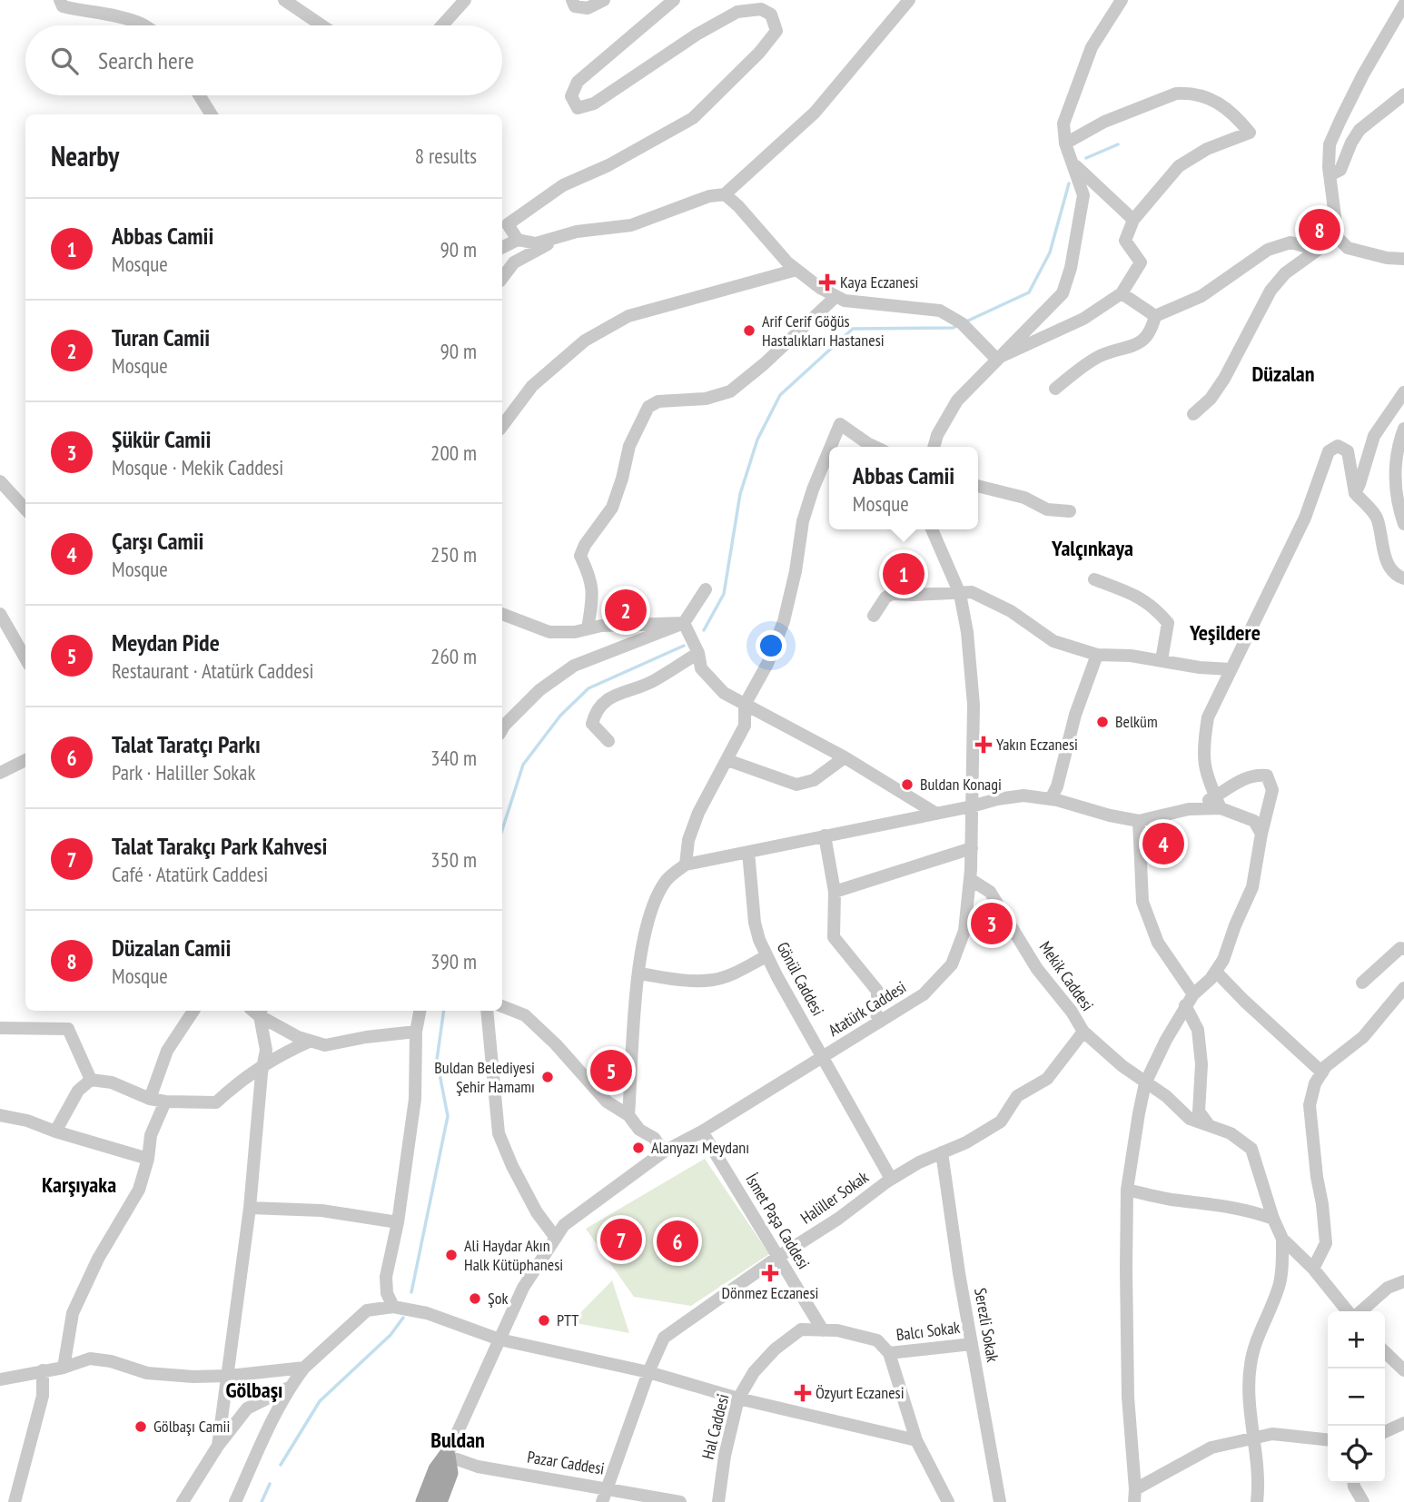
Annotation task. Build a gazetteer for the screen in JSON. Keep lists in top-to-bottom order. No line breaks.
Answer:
{"streets":{"street":["Mekik Caddesi","Gönül Caddesi","Atatürk Caddesi","Haliller Sokak","İsmet Paşa Caddesi","Serezli Sokak","Balcı Sokak","Hal Caddesi","Pazar Caddesi"]},"crossings":[["Mekik Caddesi","Atatürk Caddesi"],["Mekik Caddesi","Haliller Sokak"],["Gönül Caddesi","Atatürk Caddesi"],["Gönül Caddesi","Haliller Sokak"],["Atatürk Caddesi","İsmet Paşa Caddesi"],["Atatürk Caddesi","Pazar Caddesi"],["Haliller Sokak","İsmet Paşa Caddesi"],["Haliller Sokak","Serezli Sokak"],["Haliller Sokak","Pazar Caddesi"],["İsmet Paşa Caddesi","Hal Caddesi"],["Serezli Sokak","Balcı Sokak"],["Balcı Sokak","Hal Caddesi"]],"districts":["Düzalan","Yalçınkaya","Yeşildere","Karşıyaka","Gölbaşı","Buldan"],"places":{"health":["Kaya Eczanesi","Yakın Eczanesi","Dönmez Eczanesi","Özyurt Eczanesi"],"other":["Arif Cerif Göğüs Hastalıkları Hastanesi","Belküm","Buldan Konagi","Buldan Belediyesi Şehir Hamamı","Alanyazı Meydanı","Ali Haydar Akın Halk Kütüphanesi","Şok","PTT","Gölbaşı Camii"]},"page":{"search":"Search here","heading":["Nearby","8 results"],"list":[{"mark":"1","name":"Abbas Camii","note":"Mosque","value":"90 m"},{"mark":"2","name":"Turan Camii","note":"Mosque","value":"90 m"},{"mark":"3","name":"Şükür Camii","note":"Mosque · Mekik Caddesi","value":"200 m"},{"mark":"4","name":"Çarşı Camii","note":"Mosque","value":"250 m"},{"mark":"5","name":"Meydan Pide","note":"Restaurant · Atatürk Caddesi","value":"260 m"},{"mark":"6","name":"Talat Taratçı Parkı","note":"Park · Haliller Sokak","value":"340 m"},{"mark":"7","name":"Talat Tarakçı Park Kahvesi","note":"Café · Atatürk Caddesi","value":"350 m"},{"mark":"8","name":"Düzalan Camii","note":"Mosque","value":"390 m"}],"pins":["8","1","2","4","3","5","7","6"],"popup":["Abbas Camii","Mosque"],"map_buttons":["+","−"]}}
